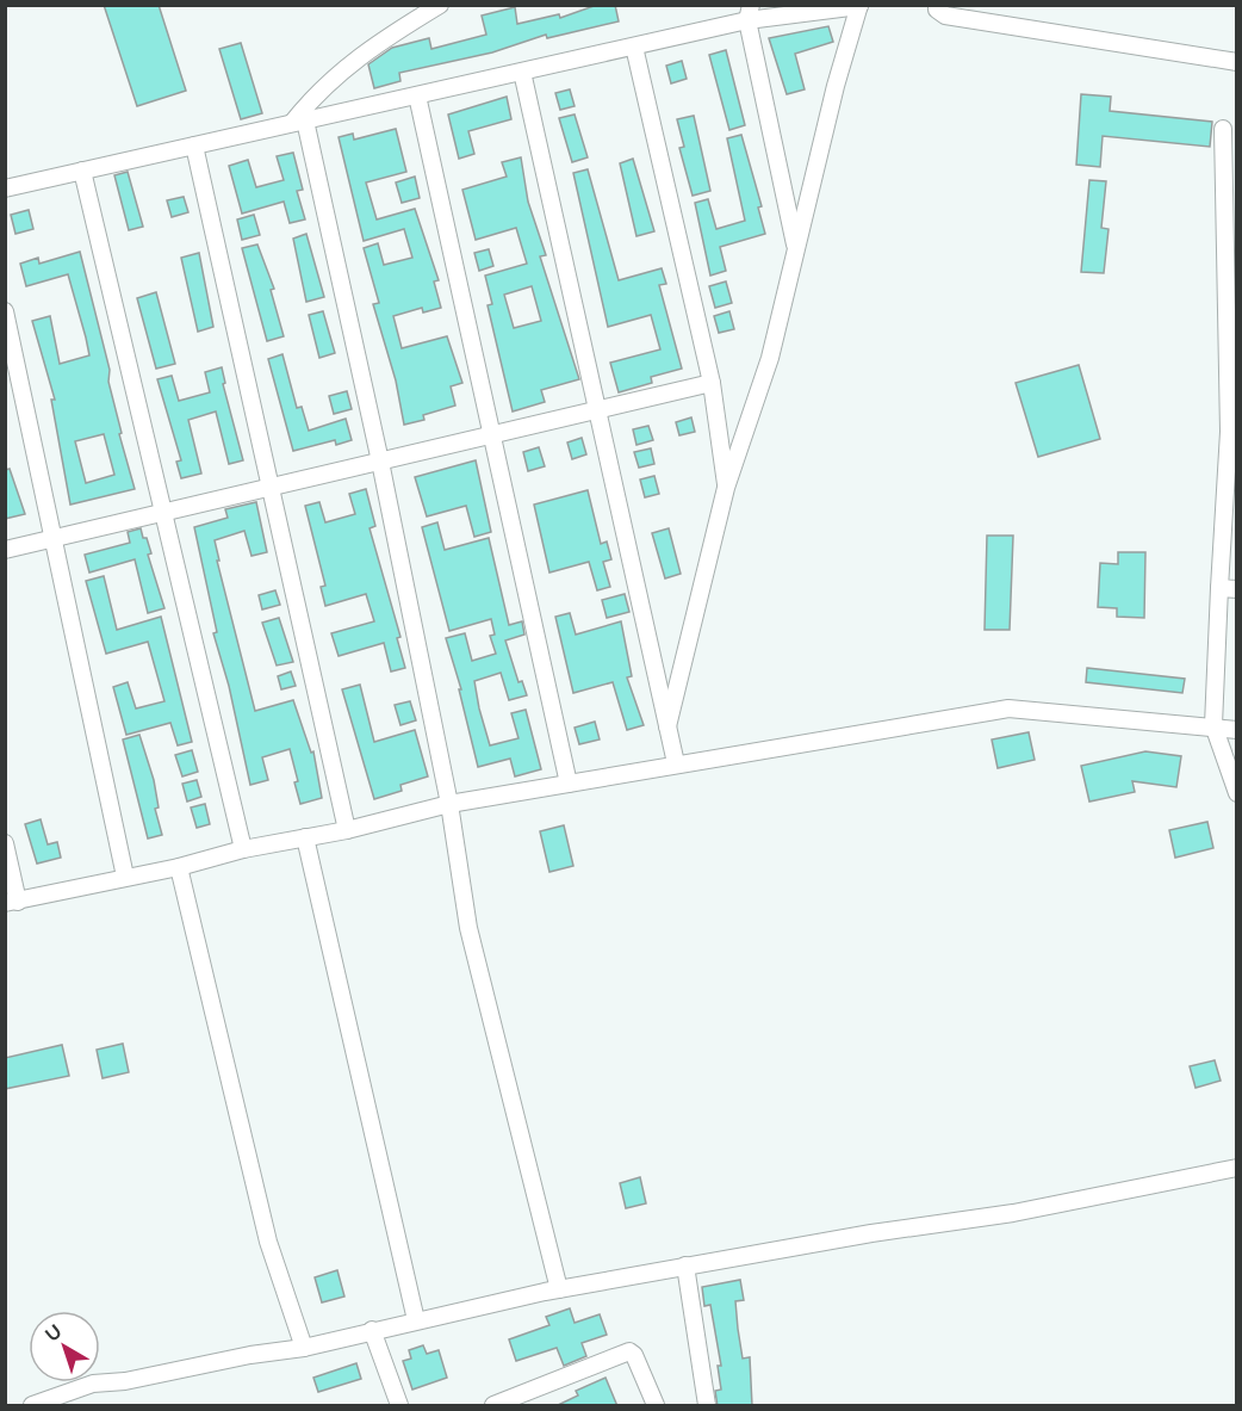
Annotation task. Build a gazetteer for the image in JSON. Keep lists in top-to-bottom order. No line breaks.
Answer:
{"north":"top left"}
